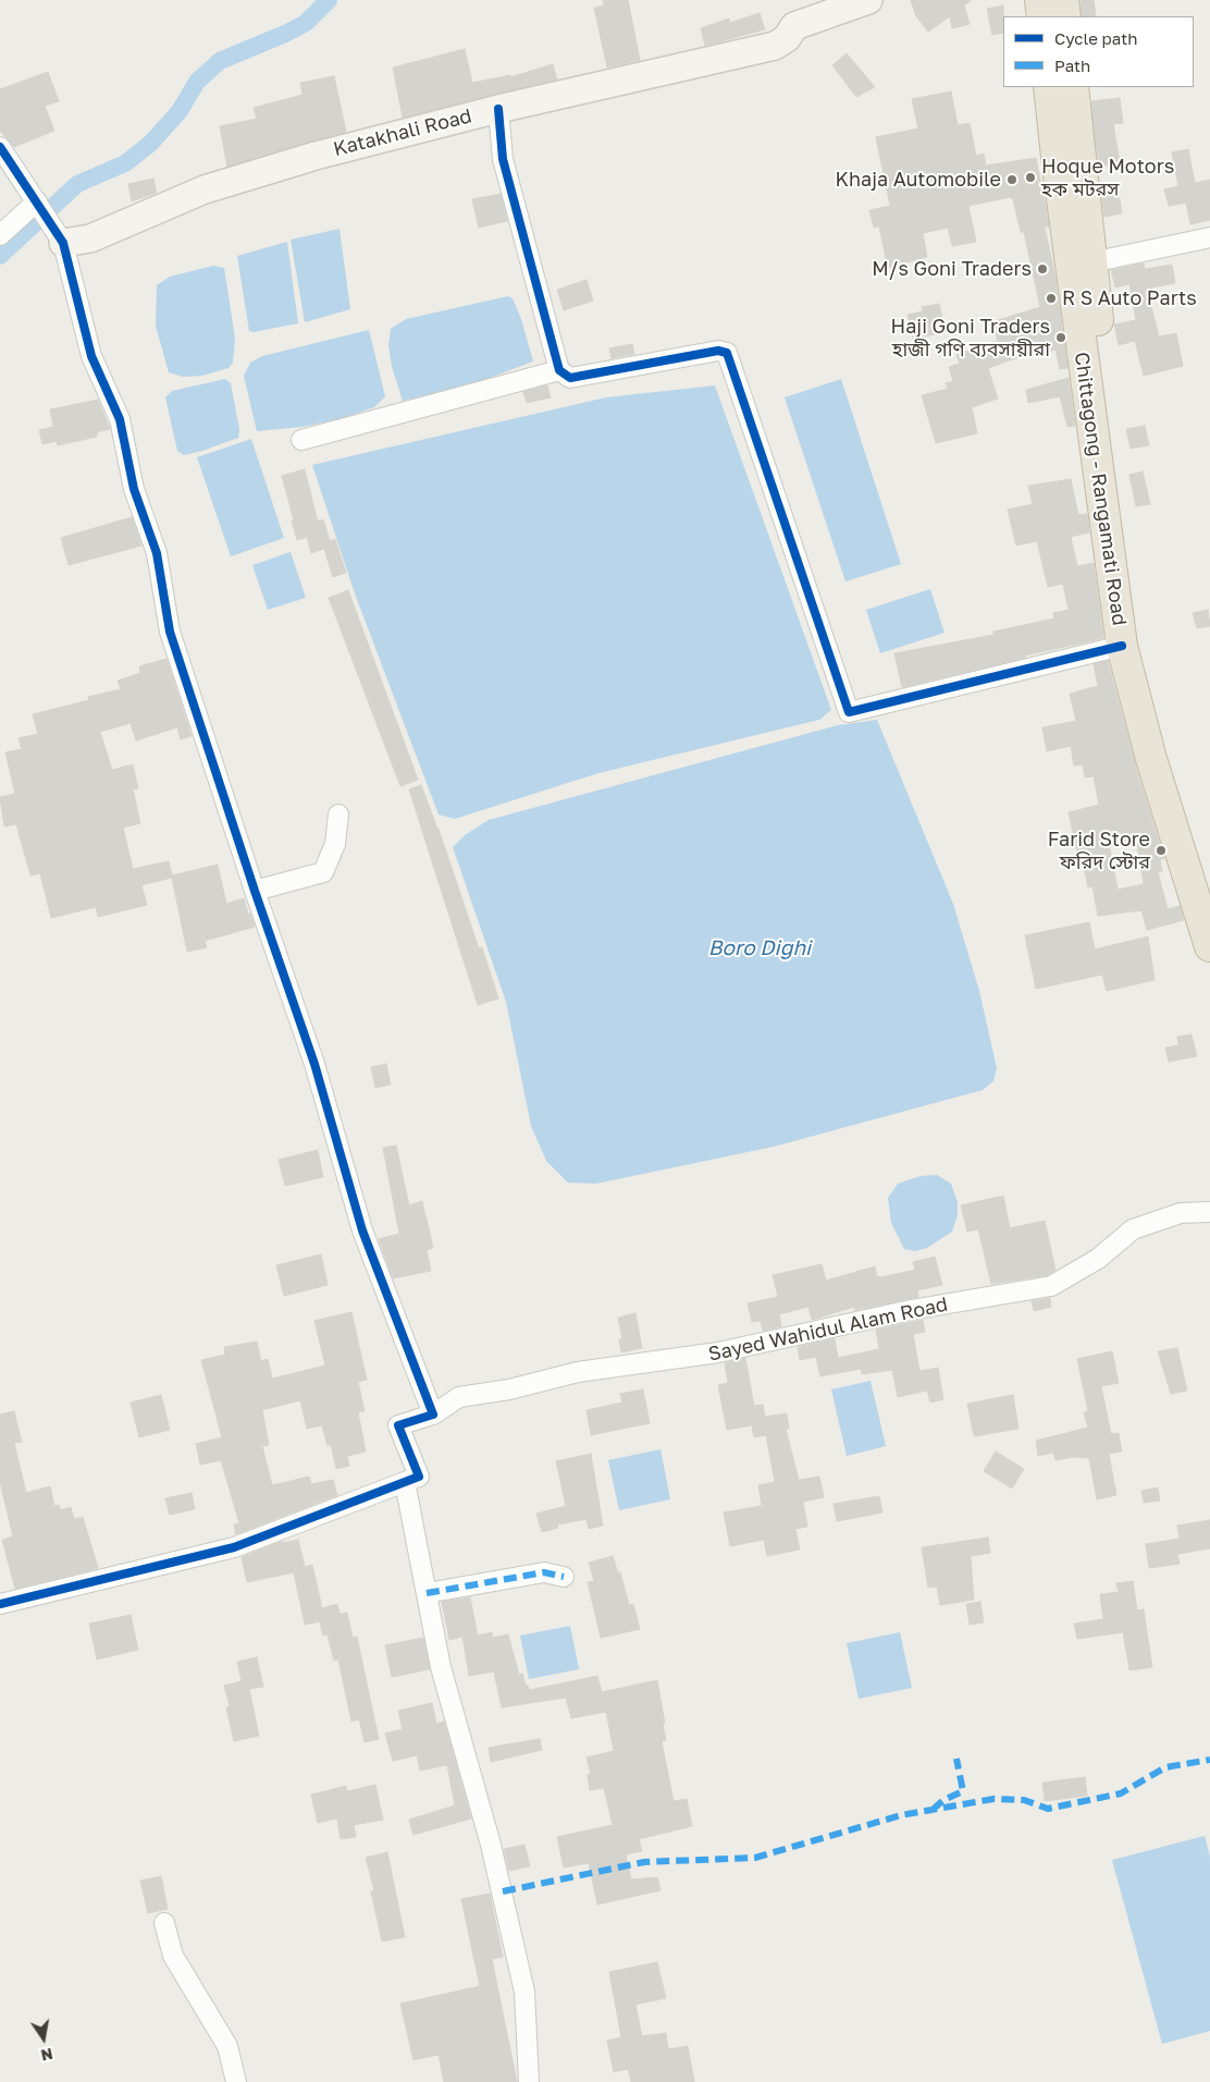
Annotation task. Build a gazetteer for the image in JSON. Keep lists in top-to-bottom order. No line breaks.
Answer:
{"streets":{"highway":["Chittagong - Rangamati Road"],"street":["Katakhali Road","Sayed Wahidul Alam Road"]},"water":["Boro Dighi"],"places":["Hoque Motors হক মটরস","Khaja Automobile","M/s Goni Traders","R S Auto Parts","Haji Goni Traders হাজী গণি ব্যবসায়ীরা","Farid Store ফরিদ স্টোর"],"legend":["Cycle path","Path"],"north":"bottom"}
